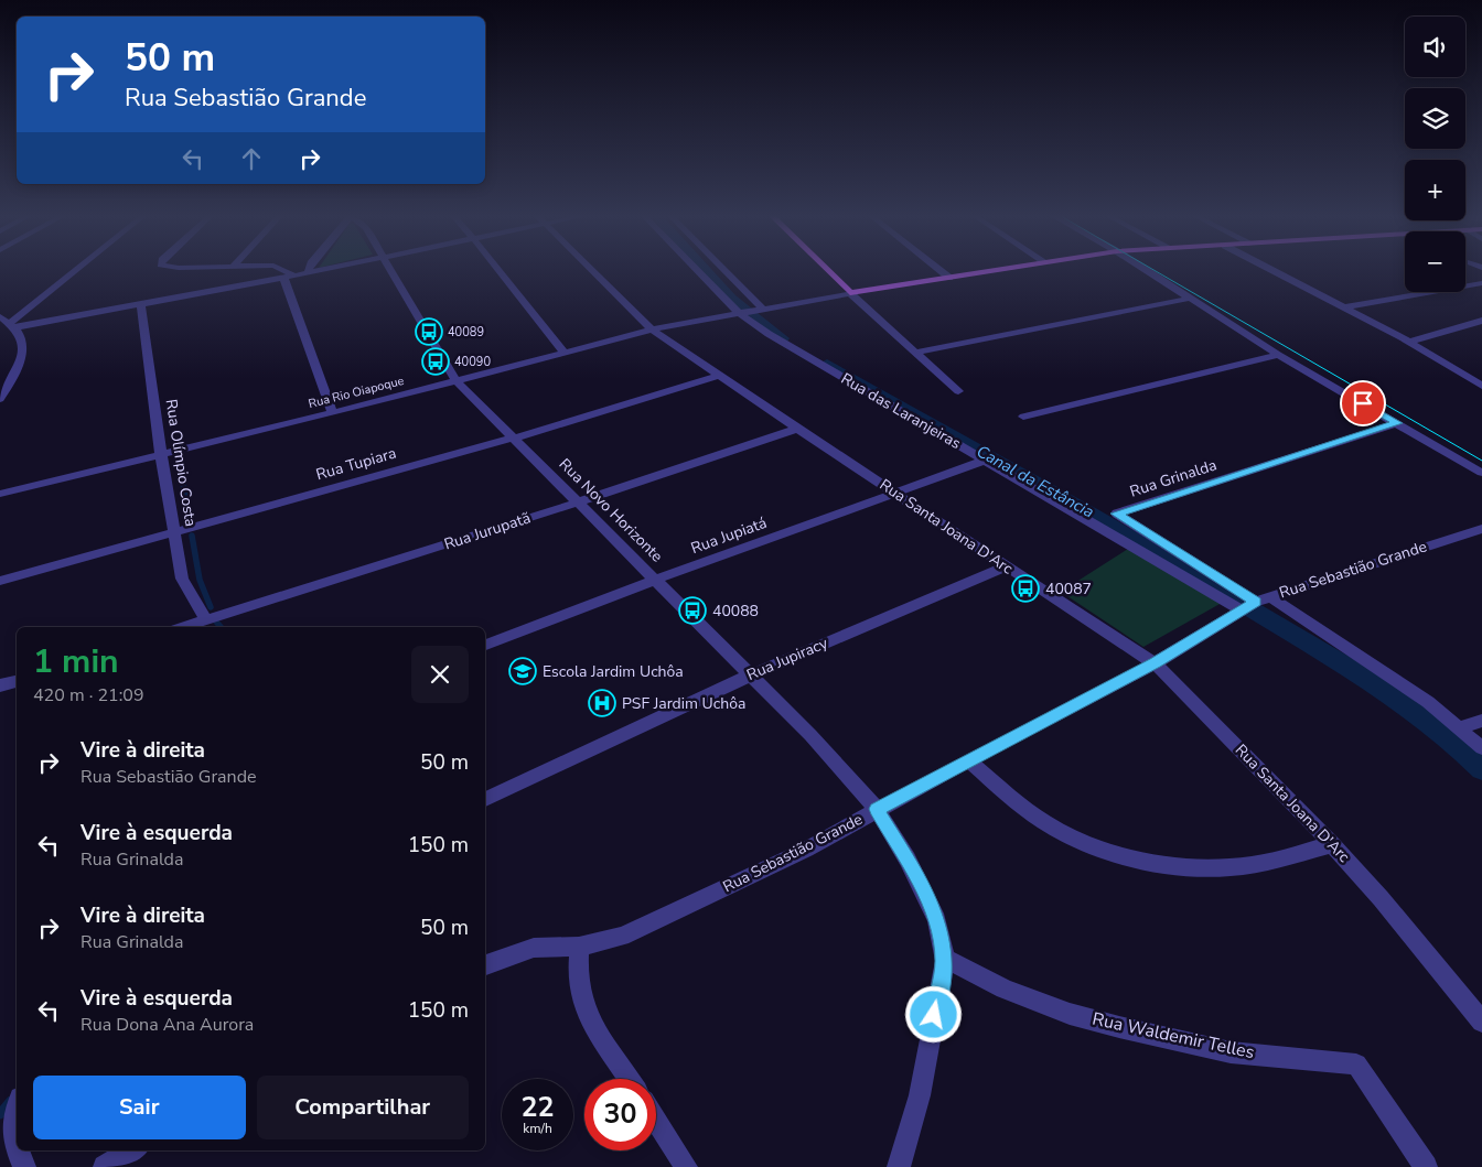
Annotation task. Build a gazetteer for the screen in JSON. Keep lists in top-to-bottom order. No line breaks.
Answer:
{"streets":{"street":["Rua Rio Oiapoque","Rua das Laranjeiras","Rua Olímpio Costa","Rua Tupiara","Rua Grinalda","Rua Novo Horizonte","Rua Santa Joana D'Arc","Rua Jurupatã","Rua Jupiatá","Rua Sebastião Grande","Rua Jupiracy","Rua Waldemir Telles"]},"crossings":[["Rua Rio Oiapoque","Rua das Laranjeiras"],["Rua Rio Oiapoque","Rua Olímpio Costa"],["Rua Rio Oiapoque","Rua Novo Horizonte"],["Rua Rio Oiapoque","Rua Santa Joana D'Arc"],["Rua das Laranjeiras","Rua Jupiatá"],["Rua das Laranjeiras","Rua Sebastião Grande"],["Rua Olímpio Costa","Rua Tupiara"],["Rua Olímpio Costa","Rua Jurupatã"],["Rua Tupiara","Rua Novo Horizonte"],["Rua Tupiara","Rua Santa Joana D'Arc"],["Rua Grinalda","Rua Sebastião Grande"],["Rua Novo Horizonte","Rua Jurupatã"],["Rua Novo Horizonte","Rua Jupiatá"],["Rua Novo Horizonte","Rua Sebastião Grande"],["Rua Novo Horizonte","Rua Jupiracy"],["Rua Novo Horizonte","Rua Waldemir Telles"],["Rua Santa Joana D'Arc","Rua Jurupatã"],["Rua Santa Joana D'Arc","Rua Jupiatá"],["Rua Santa Joana D'Arc","Rua Sebastião Grande"],["Rua Santa Joana D'Arc","Rua Jupiracy"]],"water":["Canal da Estância"],"places":{"bus stop":["40089","40090","40087","40088"],"school or university":["Escola Jardim Uchôa"],"hospital":["PSF Jardim Uchôa"]},"page":{"map_buttons":["+","−"],"turn":["50 m","Rua Sebastião Grande"],"heading":["1 min","420 m · 21:09"],"list":[{"name":"Vire à direita","note":"Rua Sebastião Grande","value":"50 m"},{"name":"Vire à esquerda","note":"Rua Grinalda","value":"150 m"},{"name":"Vire à direita","note":"Rua Grinalda","value":"50 m"},{"name":"Vire à esquerda","note":"Rua Dona Ana Aurora","value":"150 m"}],"buttons":["Sair","Compartilhar"],"speed":"22 km/h","limit":"30"}}
